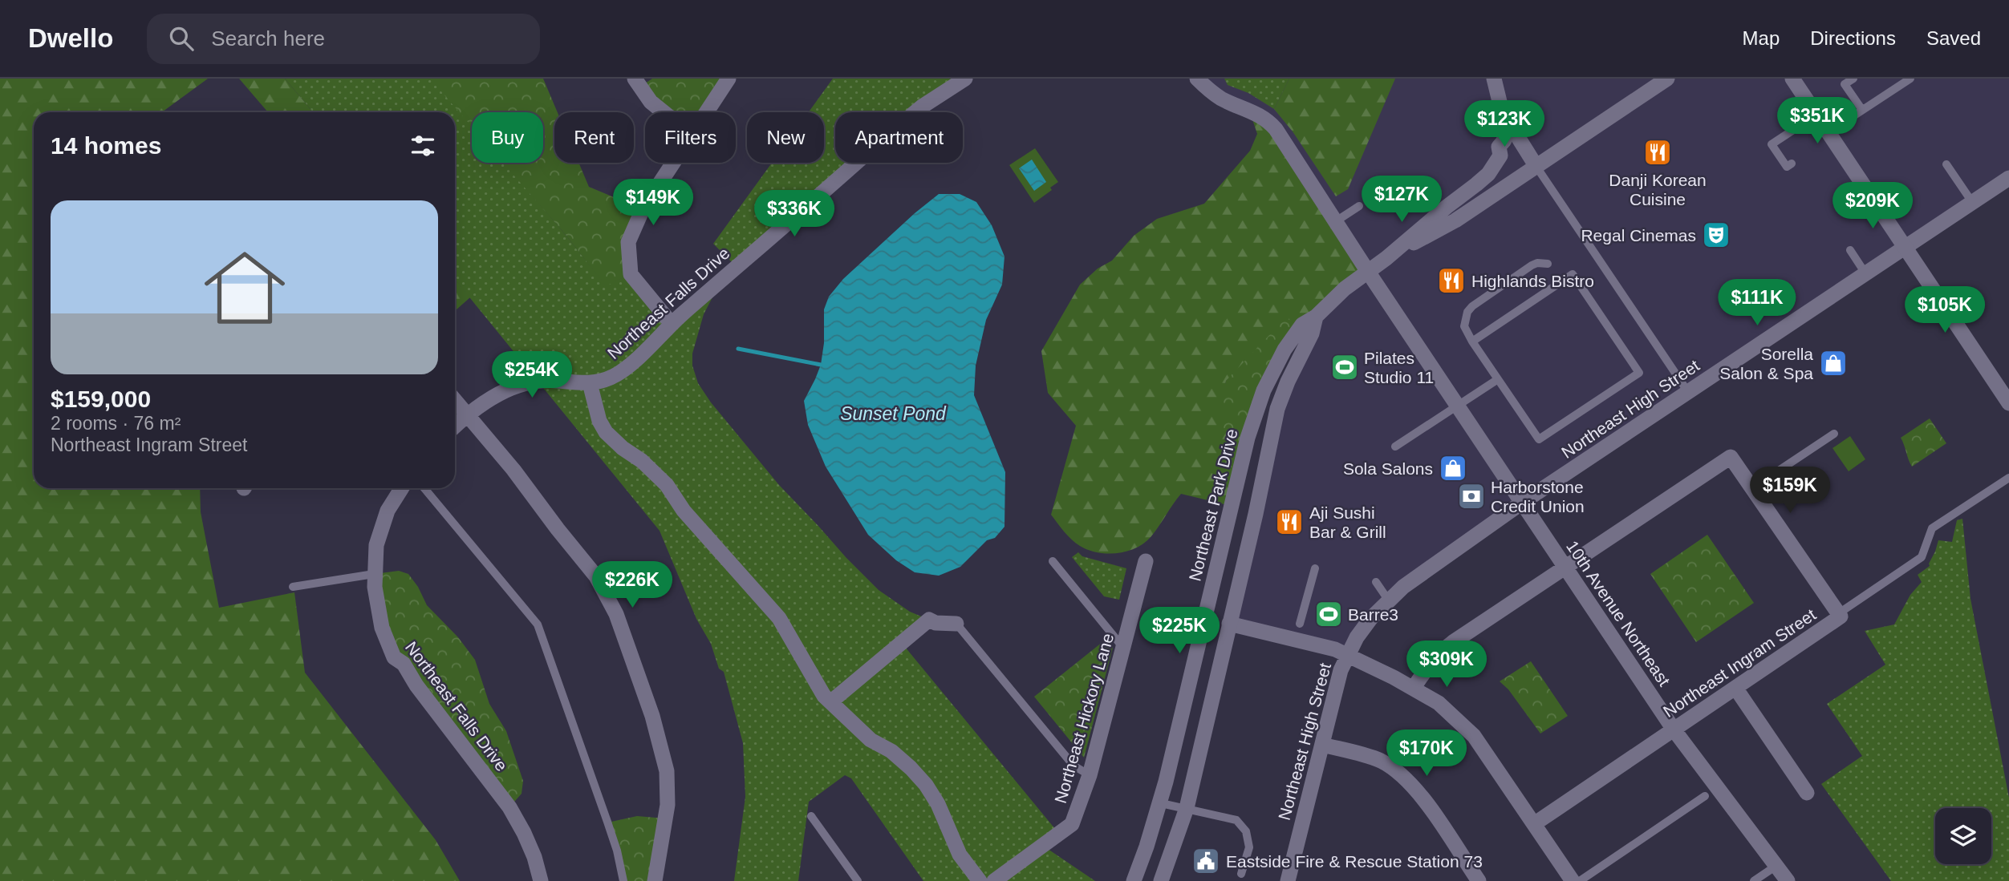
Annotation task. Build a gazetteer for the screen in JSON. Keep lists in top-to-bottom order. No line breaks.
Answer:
{"streets":{"street":["Northeast Falls Drive","Northeast High Street","Northeast Park Drive","10th Avenue Northeast","Northeast Ingram Street","Northeast Hickory Lane"]},"crossings":[["Northeast High Street","10th Avenue Northeast"],["Northeast Park Drive","10th Avenue Northeast"],["10th Avenue Northeast","Northeast Ingram Street"]],"water":["Sunset Pond"],"places":{"restaurant":["Danji Korean Cuisine","Highlands Bistro","Aji Sushi Bar & Grill"],"theatre":["Regal Cinemas"],"shop":["Sorella Salon & Spa","Sola Salons"],"sports":["Pilates Studio 11","Barre3"],"bank":["Harborstone Credit Union"],"public building":["Eastside Fire & Rescue Station 73"]},"page":{"header":"Dwello","search":"Search here","nav":["Map","Directions","Saved"],"price":["$351K","$123K","$127K","$149K","$209K","$336K","$111K","$105K","$254K","$159K","$226K","$225K","$309K","$170K"],"chip":["Buy","Rent","Filters","New","Apartment"],"heading":"14 homes","list":[{"name":"$159,000","note":"2 rooms · 76 m² · Northeast Ingram Street"}]}}
